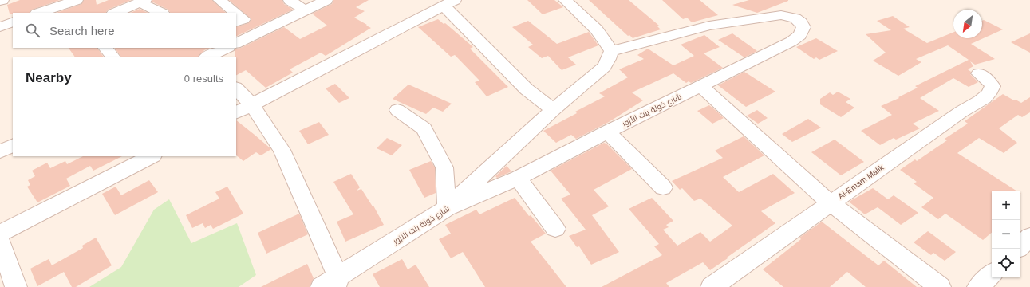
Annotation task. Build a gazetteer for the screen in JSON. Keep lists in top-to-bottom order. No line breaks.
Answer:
{"streets":{"street":["شارع خولة بنت الأزور","Al-Emam Malik"]},"north":"bottom left","page":{"search":"Search here","heading":["Nearby","0 results"],"map_buttons":["+","−"]}}
